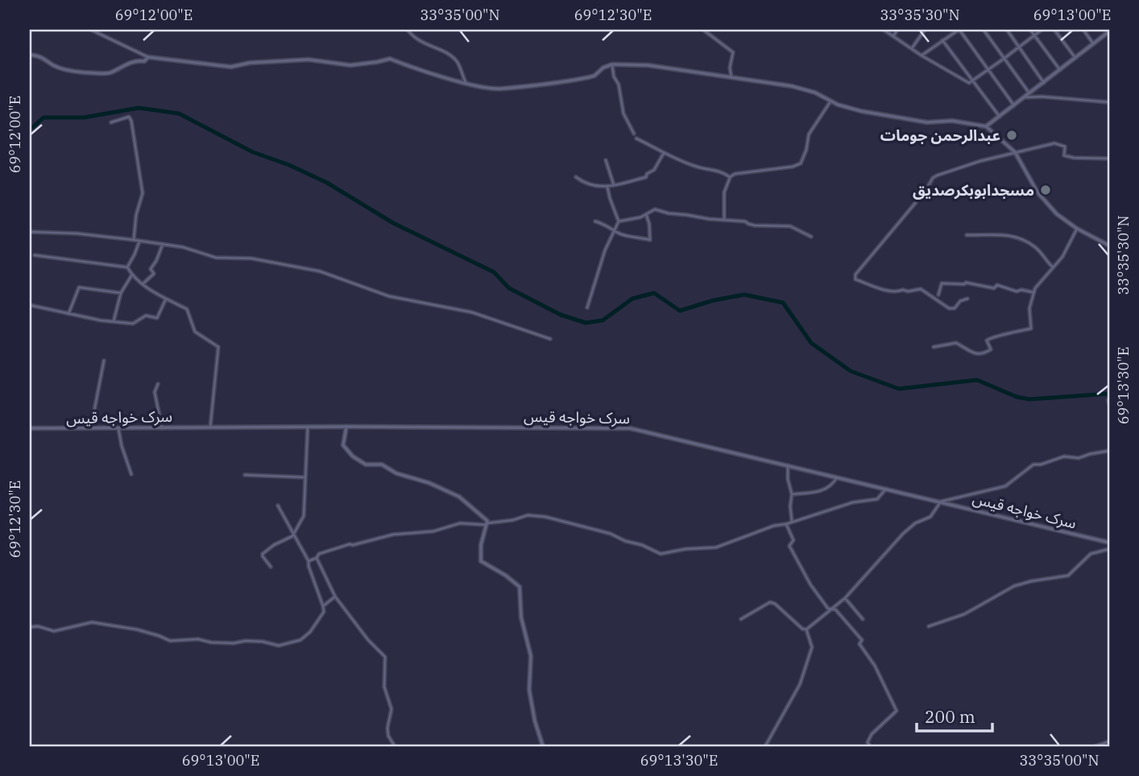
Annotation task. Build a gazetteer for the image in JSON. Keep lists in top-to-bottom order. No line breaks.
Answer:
{"streets":{"street":["سرک خواجه قیس"]},"places":["عبدالرحمن جومات","مسجدابوبکرصدیق"],"scale_bar":"200 m","coordinates":["69°12'00\"E","33°35'00\"N","69°12'30\"E","33°35'30\"N","69°13'00\"E","69°13'30\"E"]}
